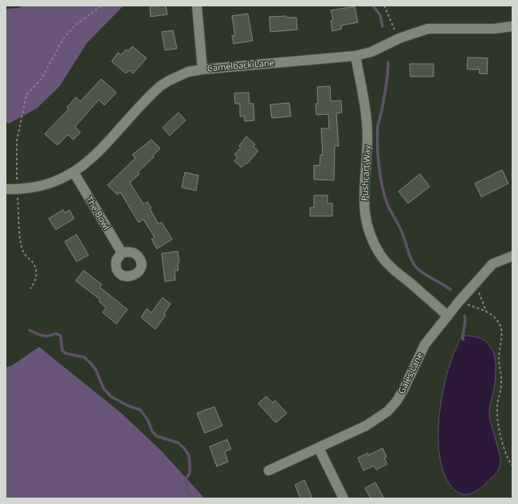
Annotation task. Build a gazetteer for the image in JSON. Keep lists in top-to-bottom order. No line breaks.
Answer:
{"streets":{"street":["Camelback Lane","Pushcart Way","The Bowl","Gales Lane"]},"crossings":[["Camelback Lane","Pushcart Way"],["Camelback Lane","The Bowl"],["Pushcart Way","Gales Lane"]]}
